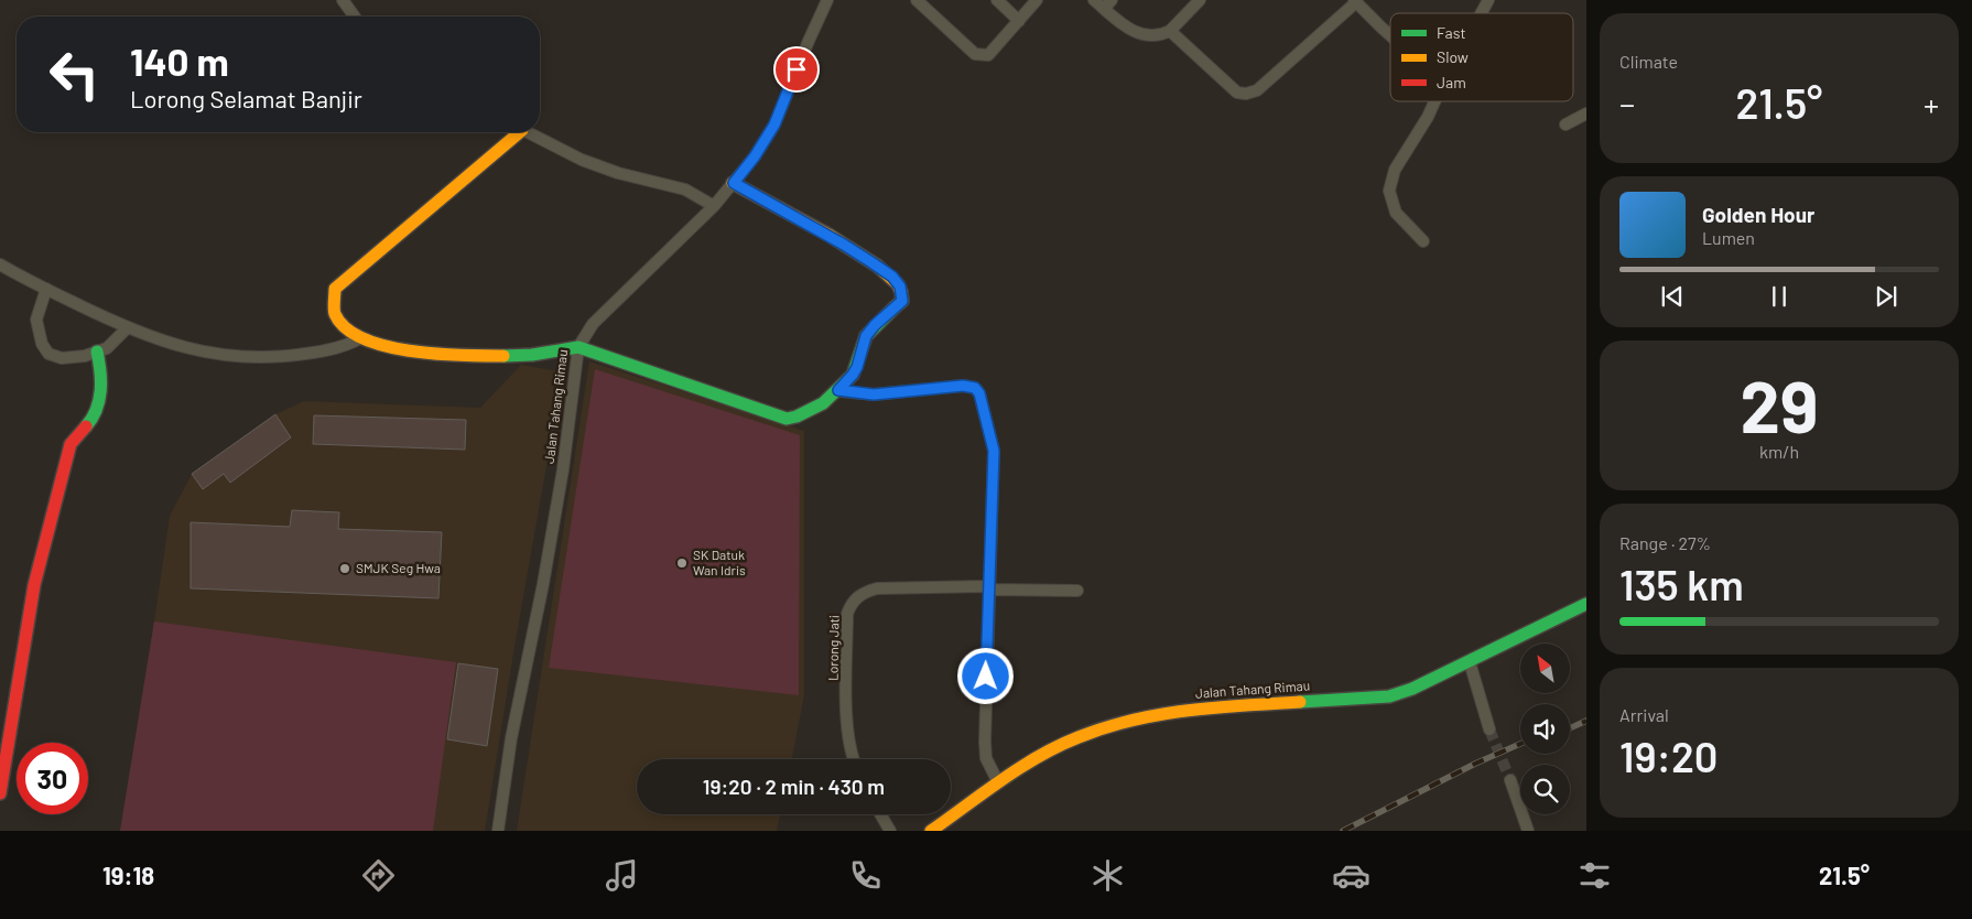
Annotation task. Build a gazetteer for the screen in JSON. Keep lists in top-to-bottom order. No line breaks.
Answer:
{"streets":{"street":["Jalan Tahang Rimau","Lorong Jati"]},"places":["SK Datuk Wan Idris","SMJK Seg Hwa"],"legend":["Fast","Slow","Jam"],"north":"top left","page":{"tile":["Climate",["29","km/h"],["Range · 27%","135 km"],["Arrival","19:20"]],"turn":["140 m","Lorong Selamat Banjir"],"heat":["−","21.5°","+"],"song":["Golden Hour","Lumen"],"limit":"30","trip":"19:20 · 2 min · 430 m","tabs":["19:18","21.5°"]}}
